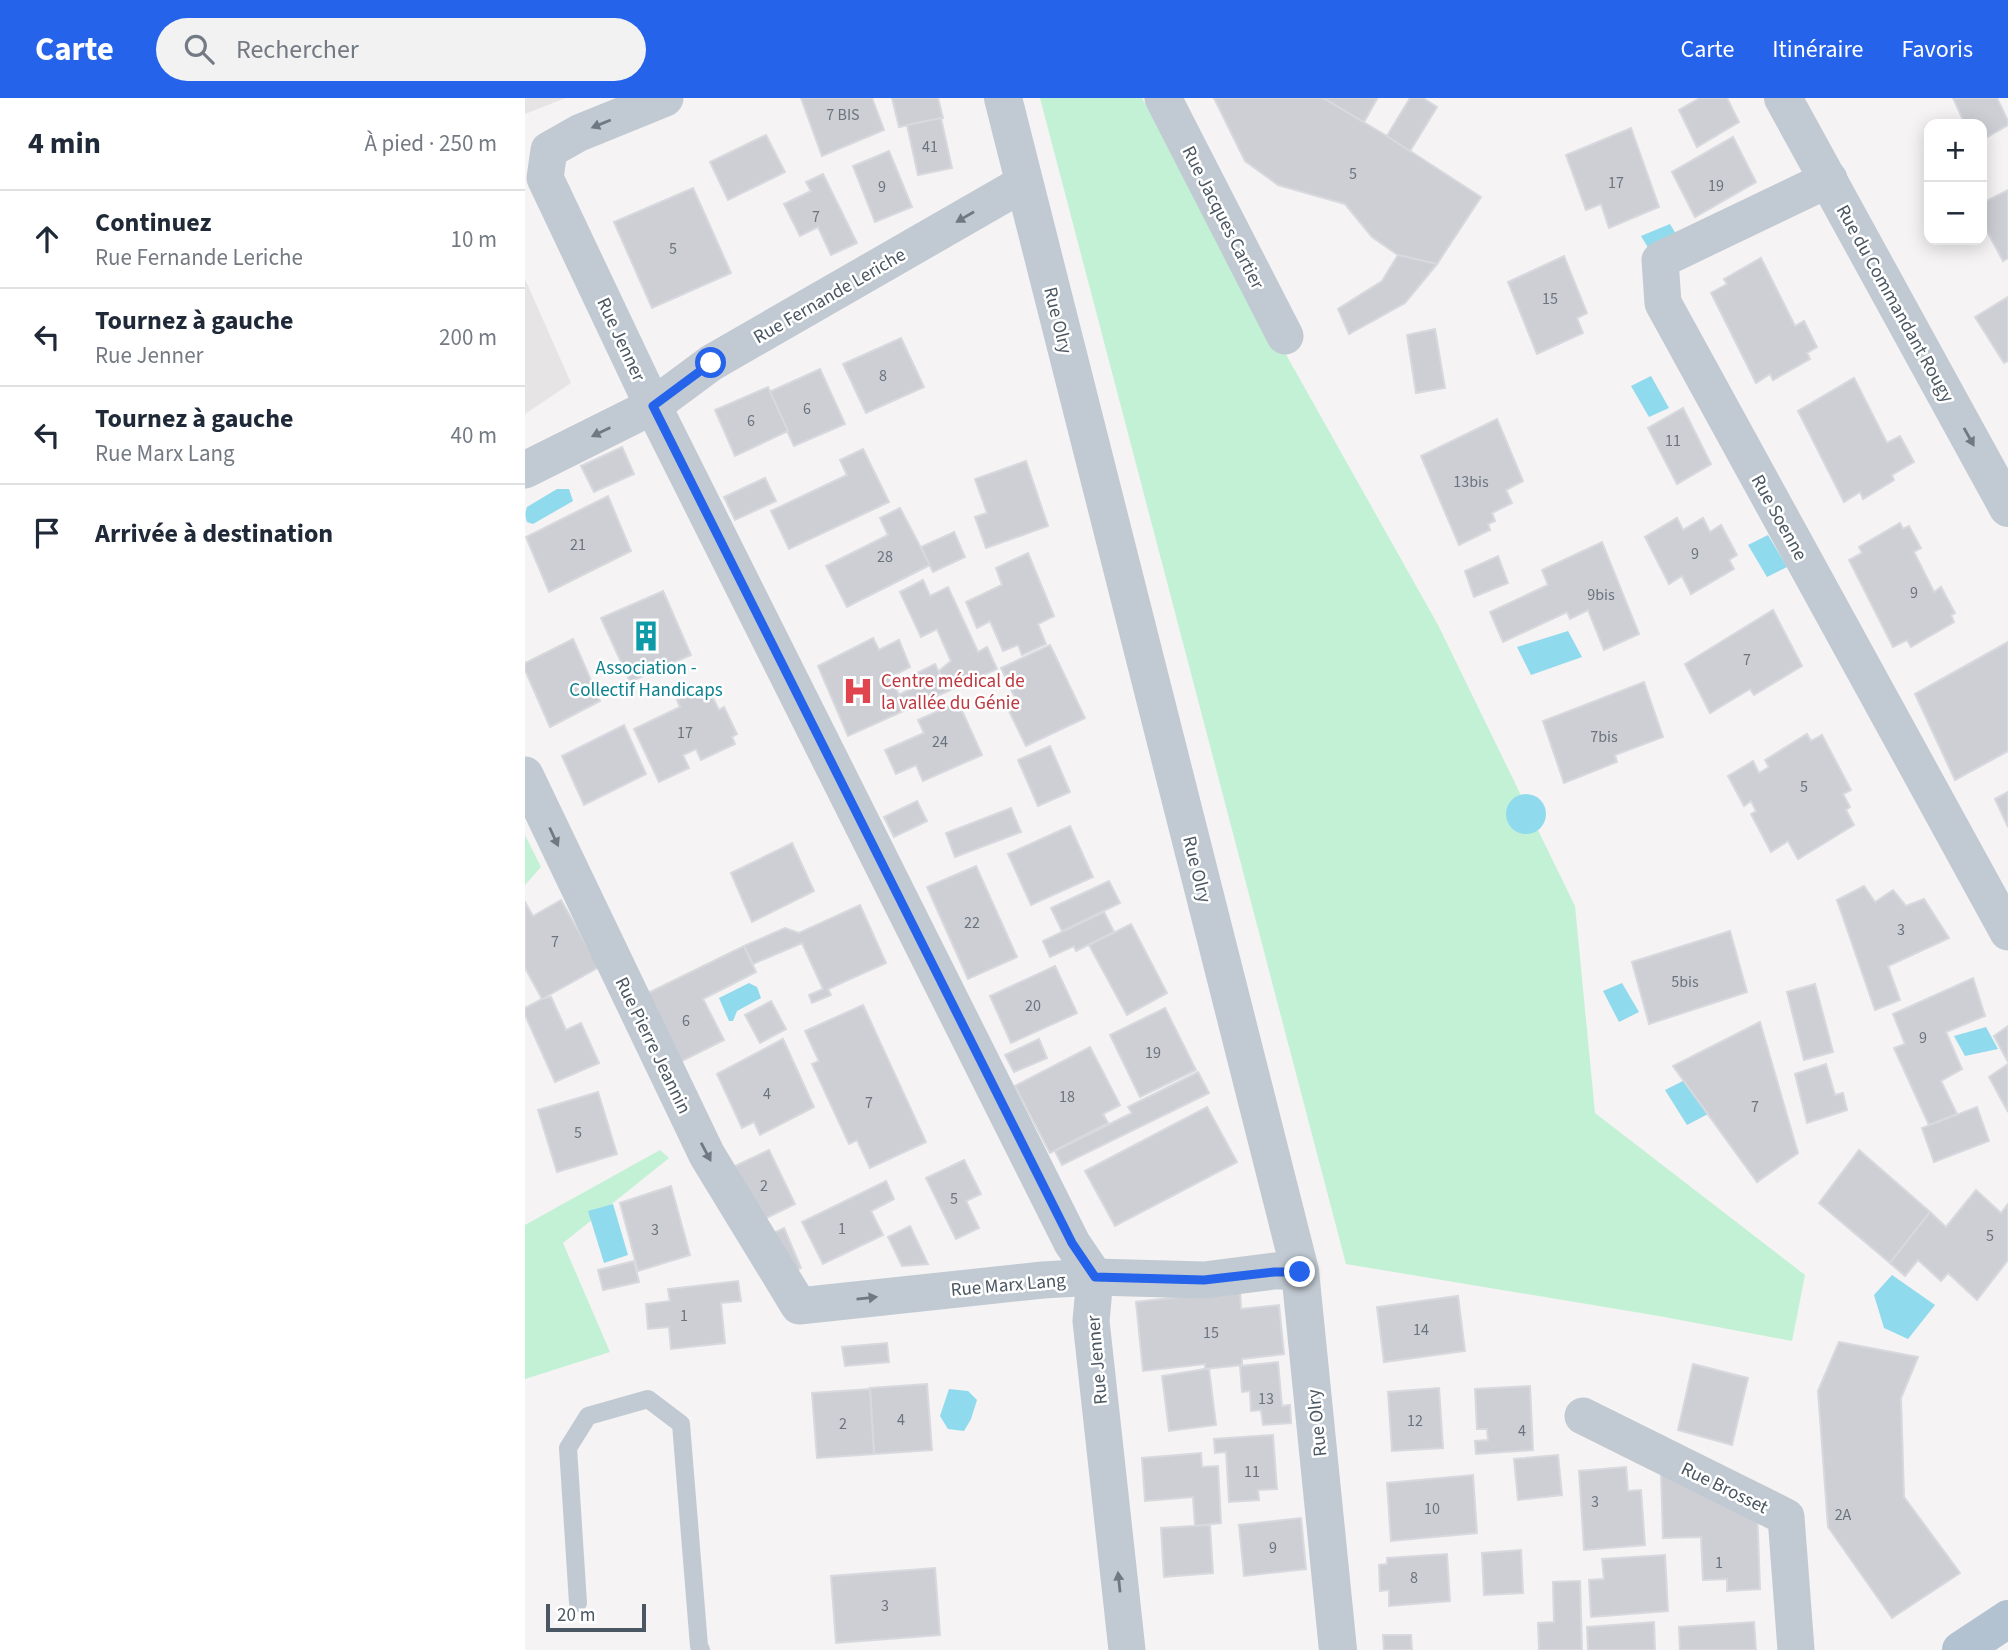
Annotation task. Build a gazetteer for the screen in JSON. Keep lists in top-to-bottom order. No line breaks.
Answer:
{"streets":{"street":["Rue Jacques Cartier","Rue Fernande Leriche","Rue du Commandant Rougy","Rue Olry","Rue Jenner","Rue Soenne","Rue Pierre Jeannin","Rue Marx Lang","Rue Brosset"]},"crossings":[["Rue Fernande Leriche","Rue Olry"],["Rue Fernande Leriche","Rue Jenner"],["Rue du Commandant Rougy","Rue Soenne"],["Rue Olry","Rue Marx Lang"],["Rue Jenner","Rue Marx Lang"],["Rue Pierre Jeannin","Rue Marx Lang"]],"one_way":["Rue Fernande Leriche","Rue du Commandant Rougy","Rue Pierre Jeannin","Rue Marx Lang"],"places":{"building":["Association - Collectif Handicaps"],"hospital":["Centre médical de la vallée du Génie"]},"house_numbers":["7 BIS","41","5","17","19","9","7","5","15","8","6","6","11","13bis","21","9","28","9","9bis","7","17","7bis","24","5","22","3","7","5bis","20","6","9","19","4","18","7","7","5","2","5","1","3","5","1","14","15","13","4","12","2","4","11","3","10","2A","9","1","8","3"],"scale_bar":"20 m","page":{"header":"Carte","search":"Rechercher","nav":["Carte","Itinéraire","Favoris"],"heading":["4 min","À pied · 250 m"],"map_buttons":["+","−"],"list":[["Continuez","Rue Fernande Leriche","10 m"],["Tournez à gauche","Rue Jenner","200 m"],["Tournez à gauche","Rue Marx Lang","40 m"],"Arrivée à destination"],"scale":"20 m"}}
